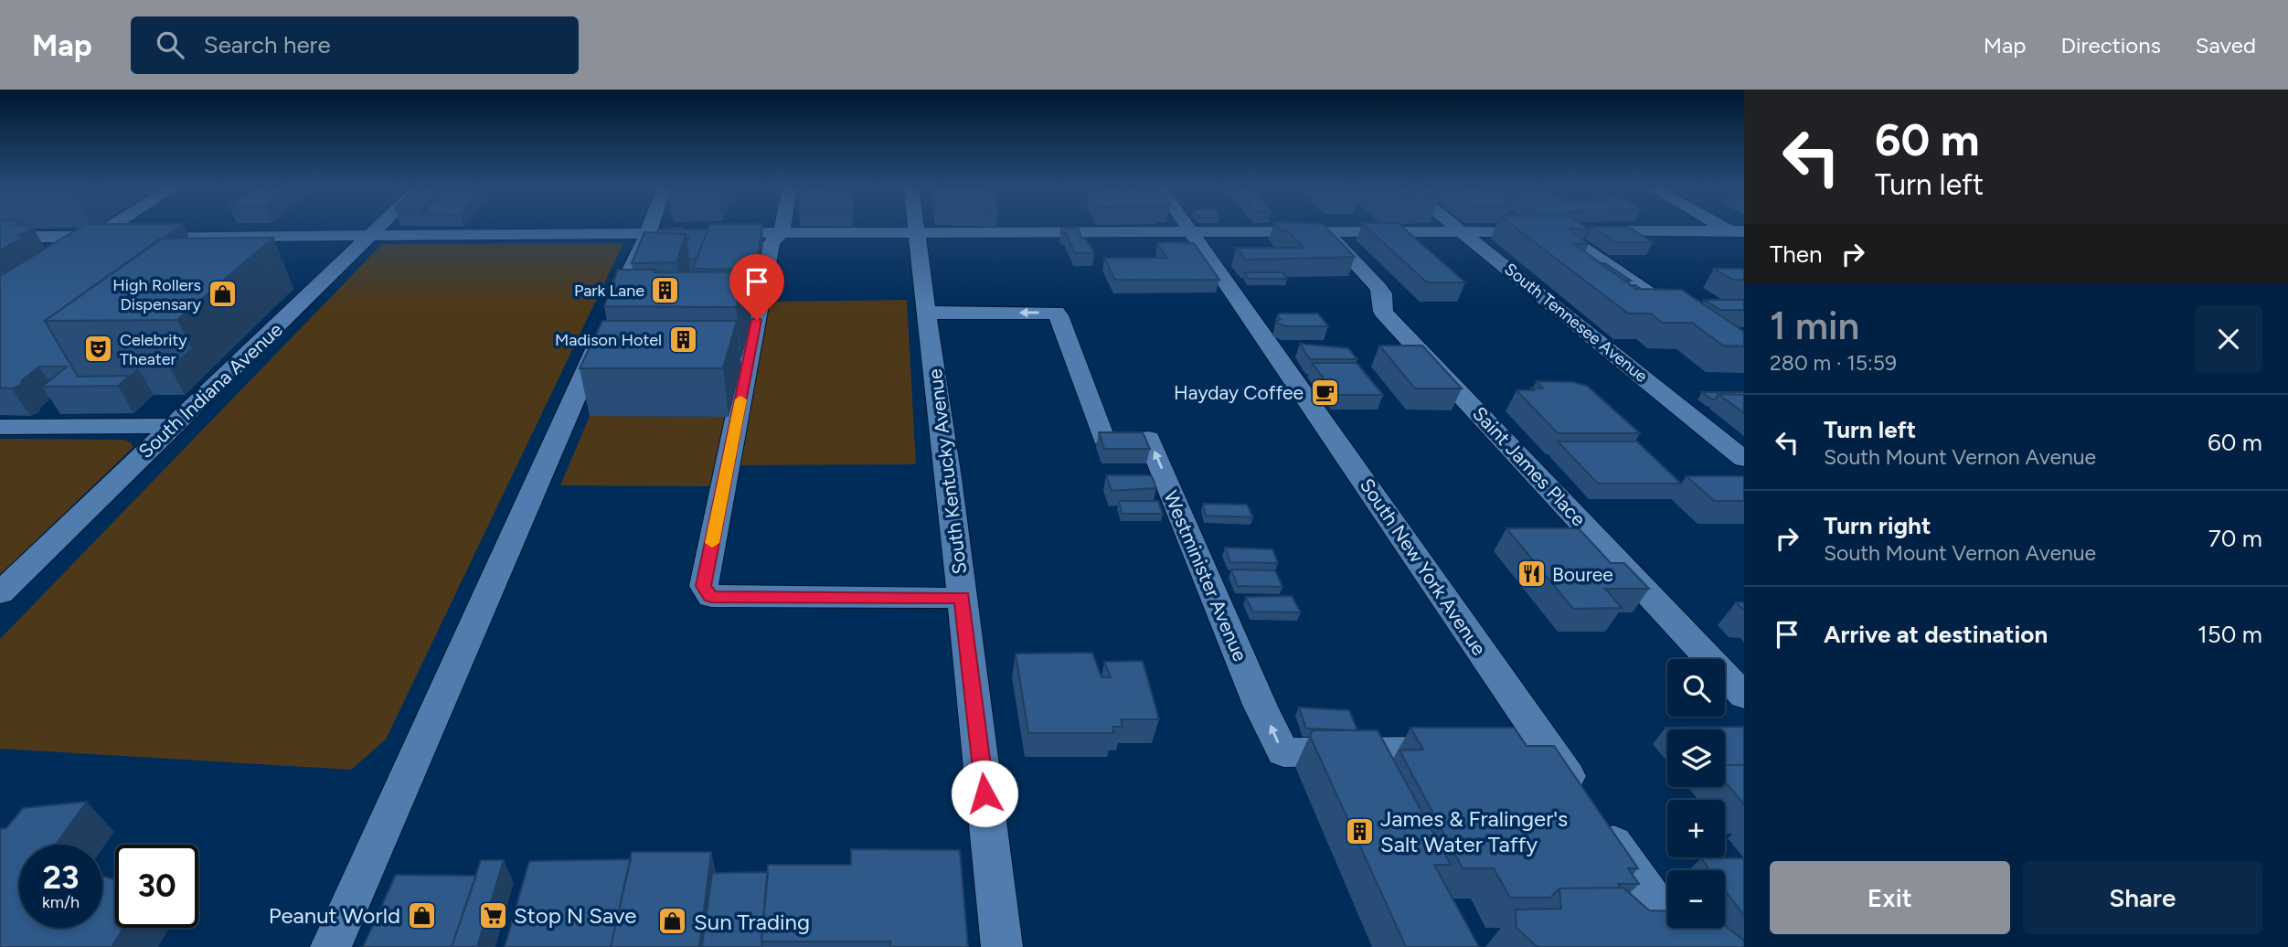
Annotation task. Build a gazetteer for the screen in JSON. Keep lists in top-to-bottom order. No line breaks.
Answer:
{"streets":{"street":["South Tennesee Avenue","South Indiana Avenue","Saint James Place","South Kentucky Avenue","South New York Avenue","Westminister Avenue"]},"crossings":[["South Kentucky Avenue","Westminister Avenue"]],"one_way":["Westminister Avenue"],"places":{"building":["Park Lane","Madison Hotel","James & Fralinger's Salt Water Taffy"],"shop":["High Rollers Dispensary","Peanut World","Sun Trading"],"theatre":["Celebrity Theater"],"cafe":["Hayday Coffee"],"restaurant":["Bouree"],"supermarket":["Stop N Save"]},"page":{"header":"Map","search":"Search here","nav":["Map","Directions","Saved"],"turn":["60 m","Turn left"],"then":"Then","heading":["1 min","280 m · 15:59"],"list":[{"name":"Turn left","note":"South Mount Vernon Avenue","value":"60 m"},{"name":"Turn right","note":"South Mount Vernon Avenue","value":"70 m"},{"name":"Arrive at destination","value":"150 m"}],"map_buttons":["+","−"],"speed":"23 km/h","limit":"30","buttons":["Exit","Share"]}}
